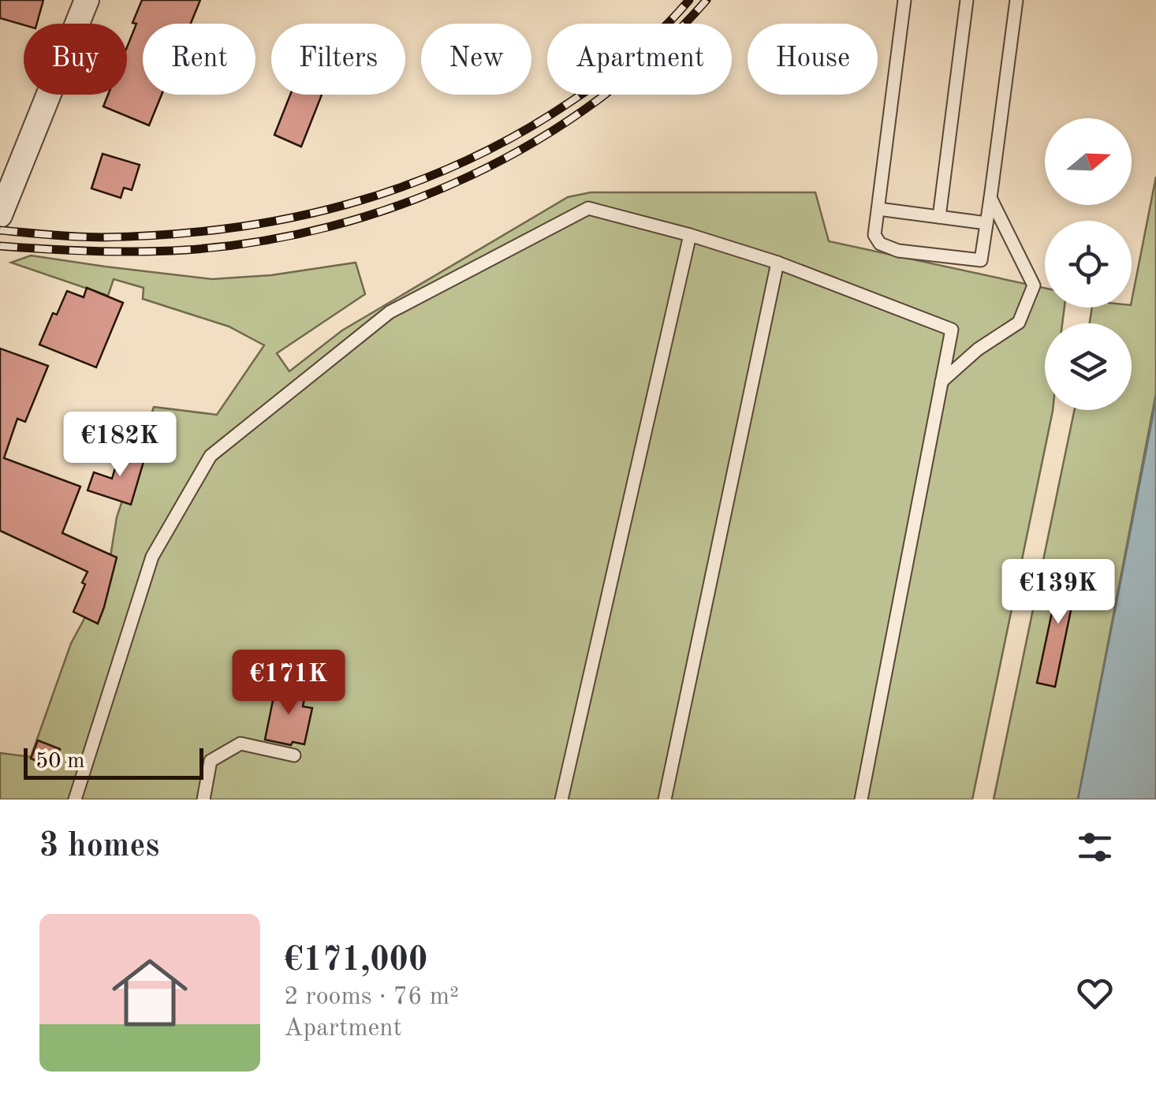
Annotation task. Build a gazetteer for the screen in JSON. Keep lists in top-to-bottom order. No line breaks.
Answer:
{"scale_bar":"50 m","north":"right","page":{"chip":["Buy","Rent","Filters","New","Apartment","House"],"price":["€182K","€139K","€171K"],"scale":"50 m","heading":"3 homes","list":[{"name":"€171,000","note":"2 rooms · 76 m² · Apartment"}]}}
